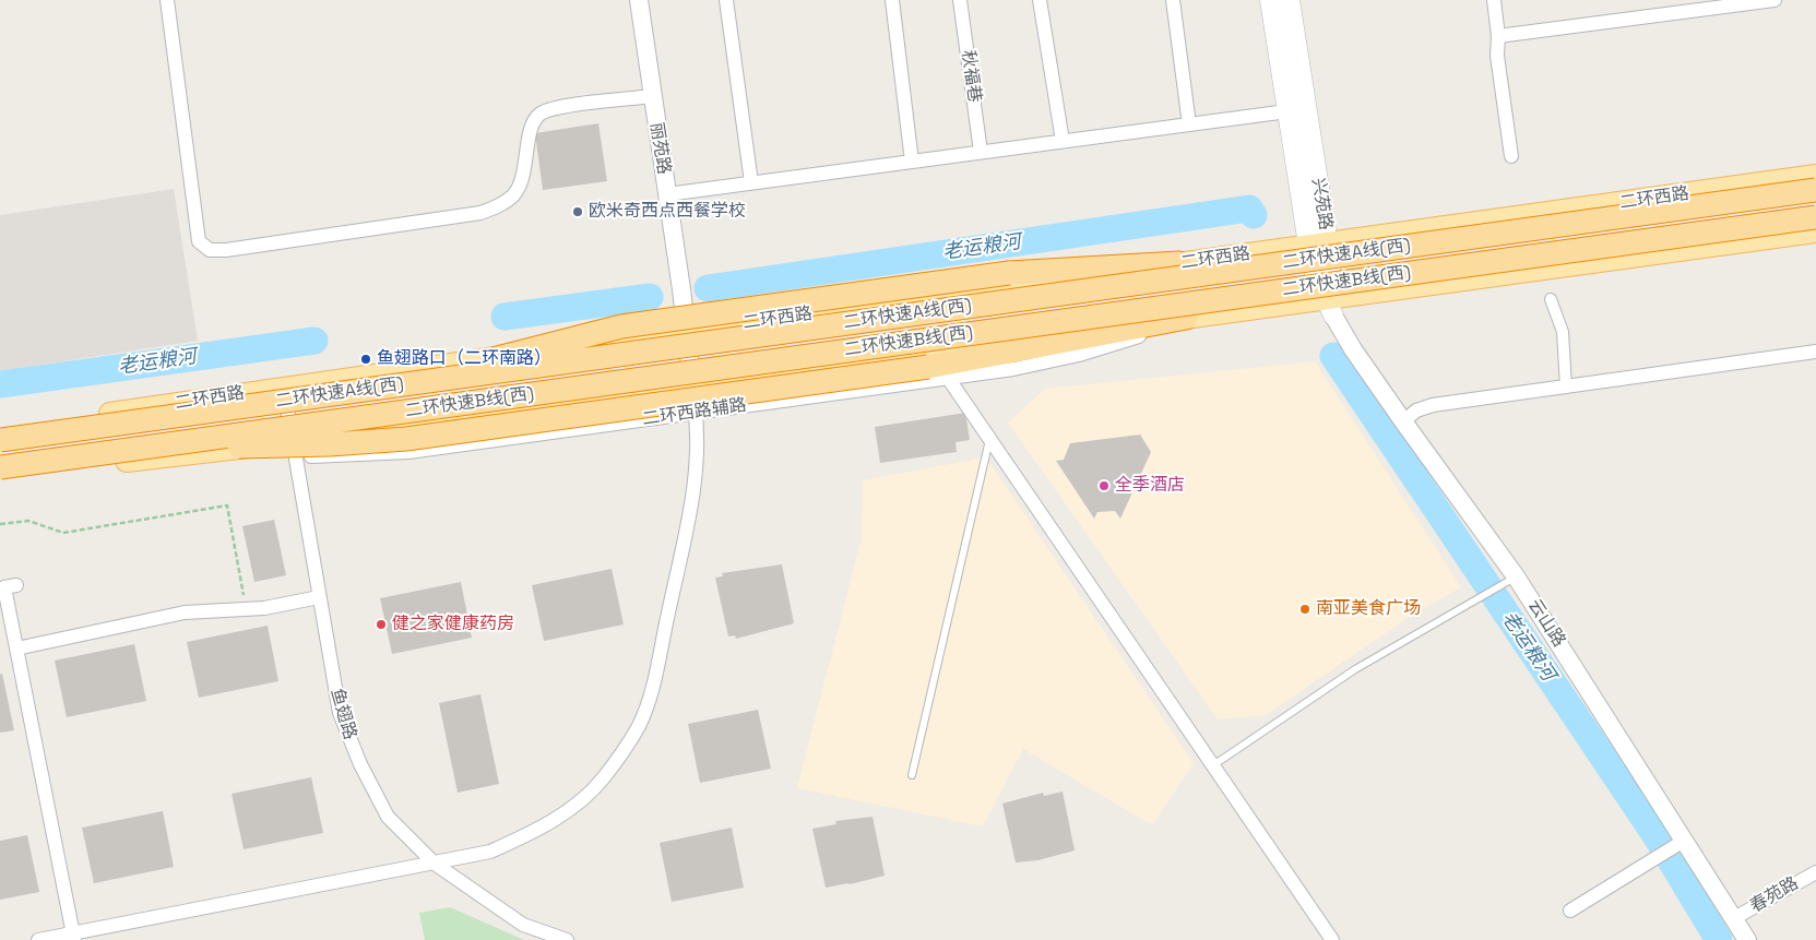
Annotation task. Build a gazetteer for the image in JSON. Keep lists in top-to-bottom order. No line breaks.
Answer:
{"streets":{"highway":["二环快速A线(西)","二环快速B线(西)"],"main road":["二环西路","兴苑路"],"street":["秋福巷","丽苑路","二环西路辅路","云山路","鱼翅路","春苑路"]},"crossings":[["丽苑路","二环西路"],["丽苑路","二环西路辅路"],["二环西路","兴苑路"],["二环西路","二环快速A线(西)"],["二环西路","鱼翅路"],["兴苑路","云山路"],["二环快速A线(西)","鱼翅路"],["云山路","春苑路"]],"water":["老运粮河"],"places":["欧米奇西点西餐学校","鱼翅路口（二环南路）","全季酒店","南亚美食广场","健之家健康药房"]}
